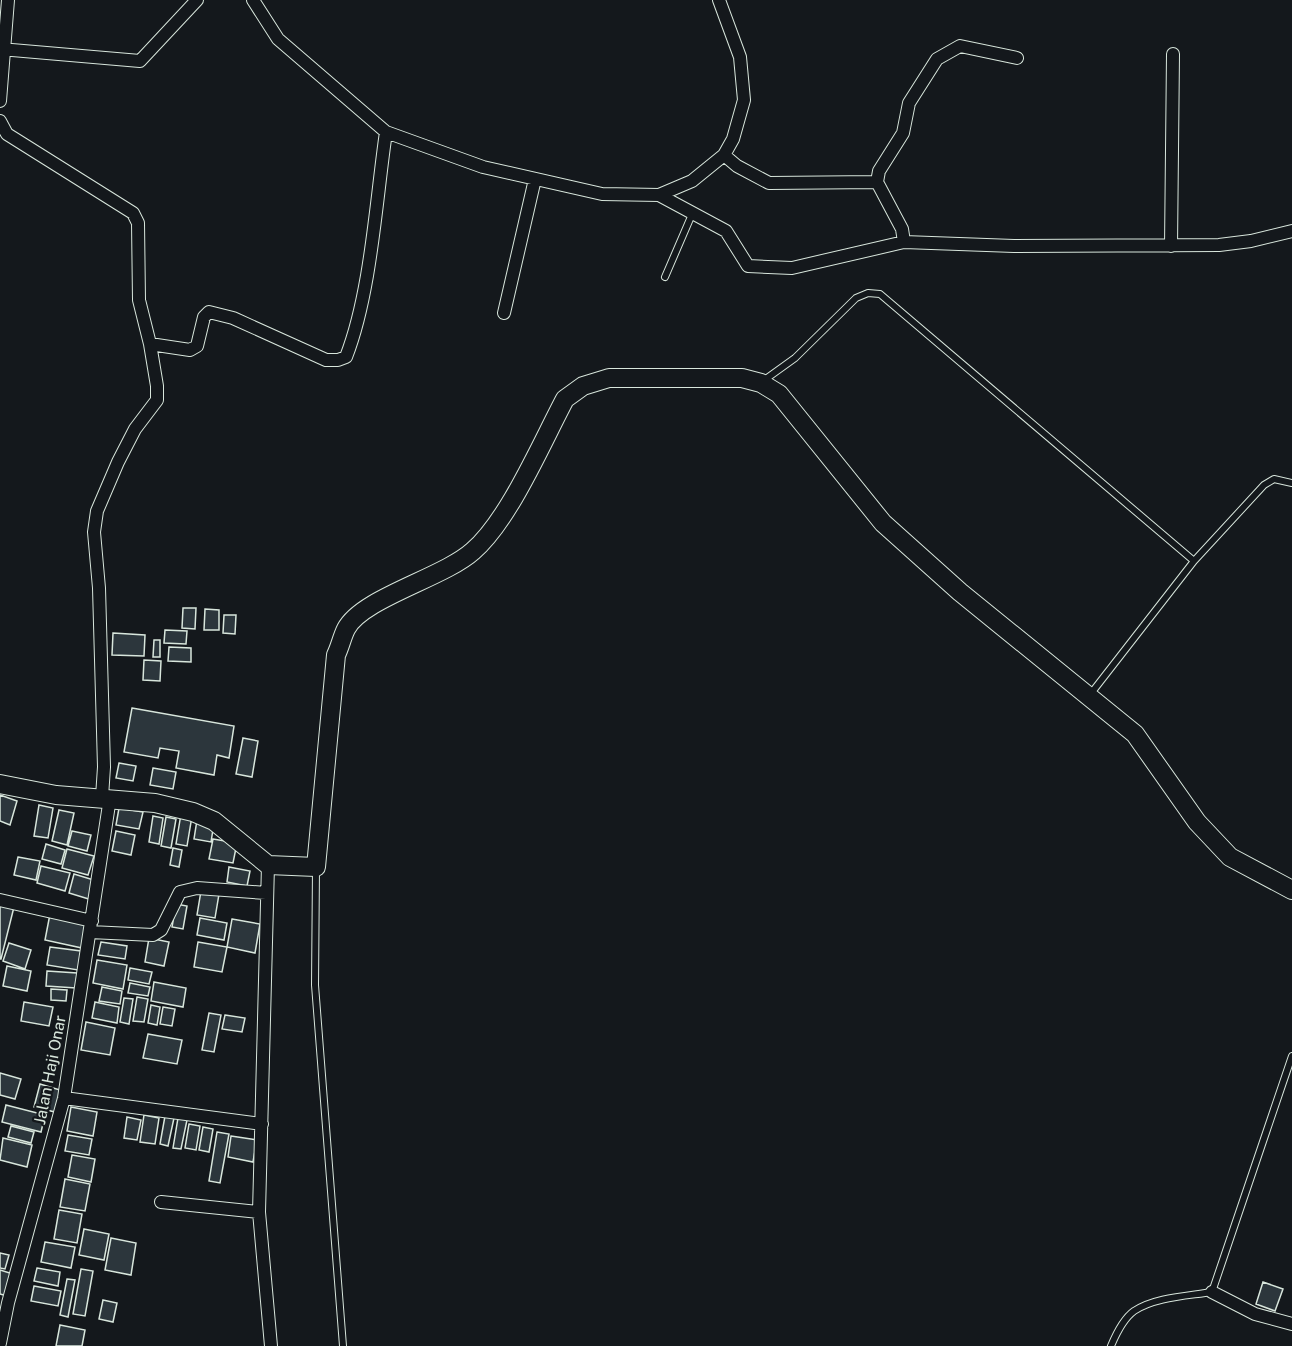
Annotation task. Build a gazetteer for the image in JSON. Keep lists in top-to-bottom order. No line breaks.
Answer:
{"streets":{"street":["Jalan Haji Onar"]}}
